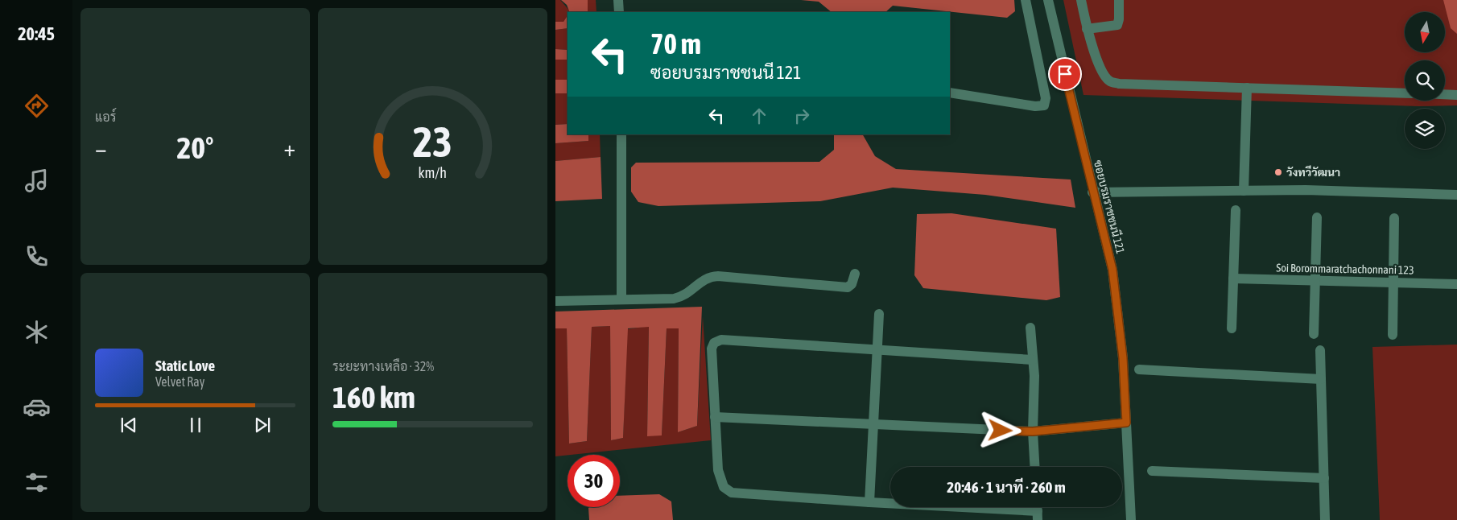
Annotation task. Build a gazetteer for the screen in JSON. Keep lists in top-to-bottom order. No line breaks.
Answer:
{"streets":{"street":["ซอยบรมราชชนนี 121","Soi Borommaratchachonnani 123"]},"places":["วังทวีวัฒนา"],"north":"bottom","page":{"tabs":"20:45","tile":["แอร์",["ระยะทางเหลือ · 32%","160 km"]],"turn":["70 m","ซอยบรมราชชนนี 121"],"heat":["−","20°","+"],"song":["Static Love","Velvet Ray"],"limit":"30","trip":"20:46 · 1 นาที · 260 m","gauge":["23","km/h"]}}
